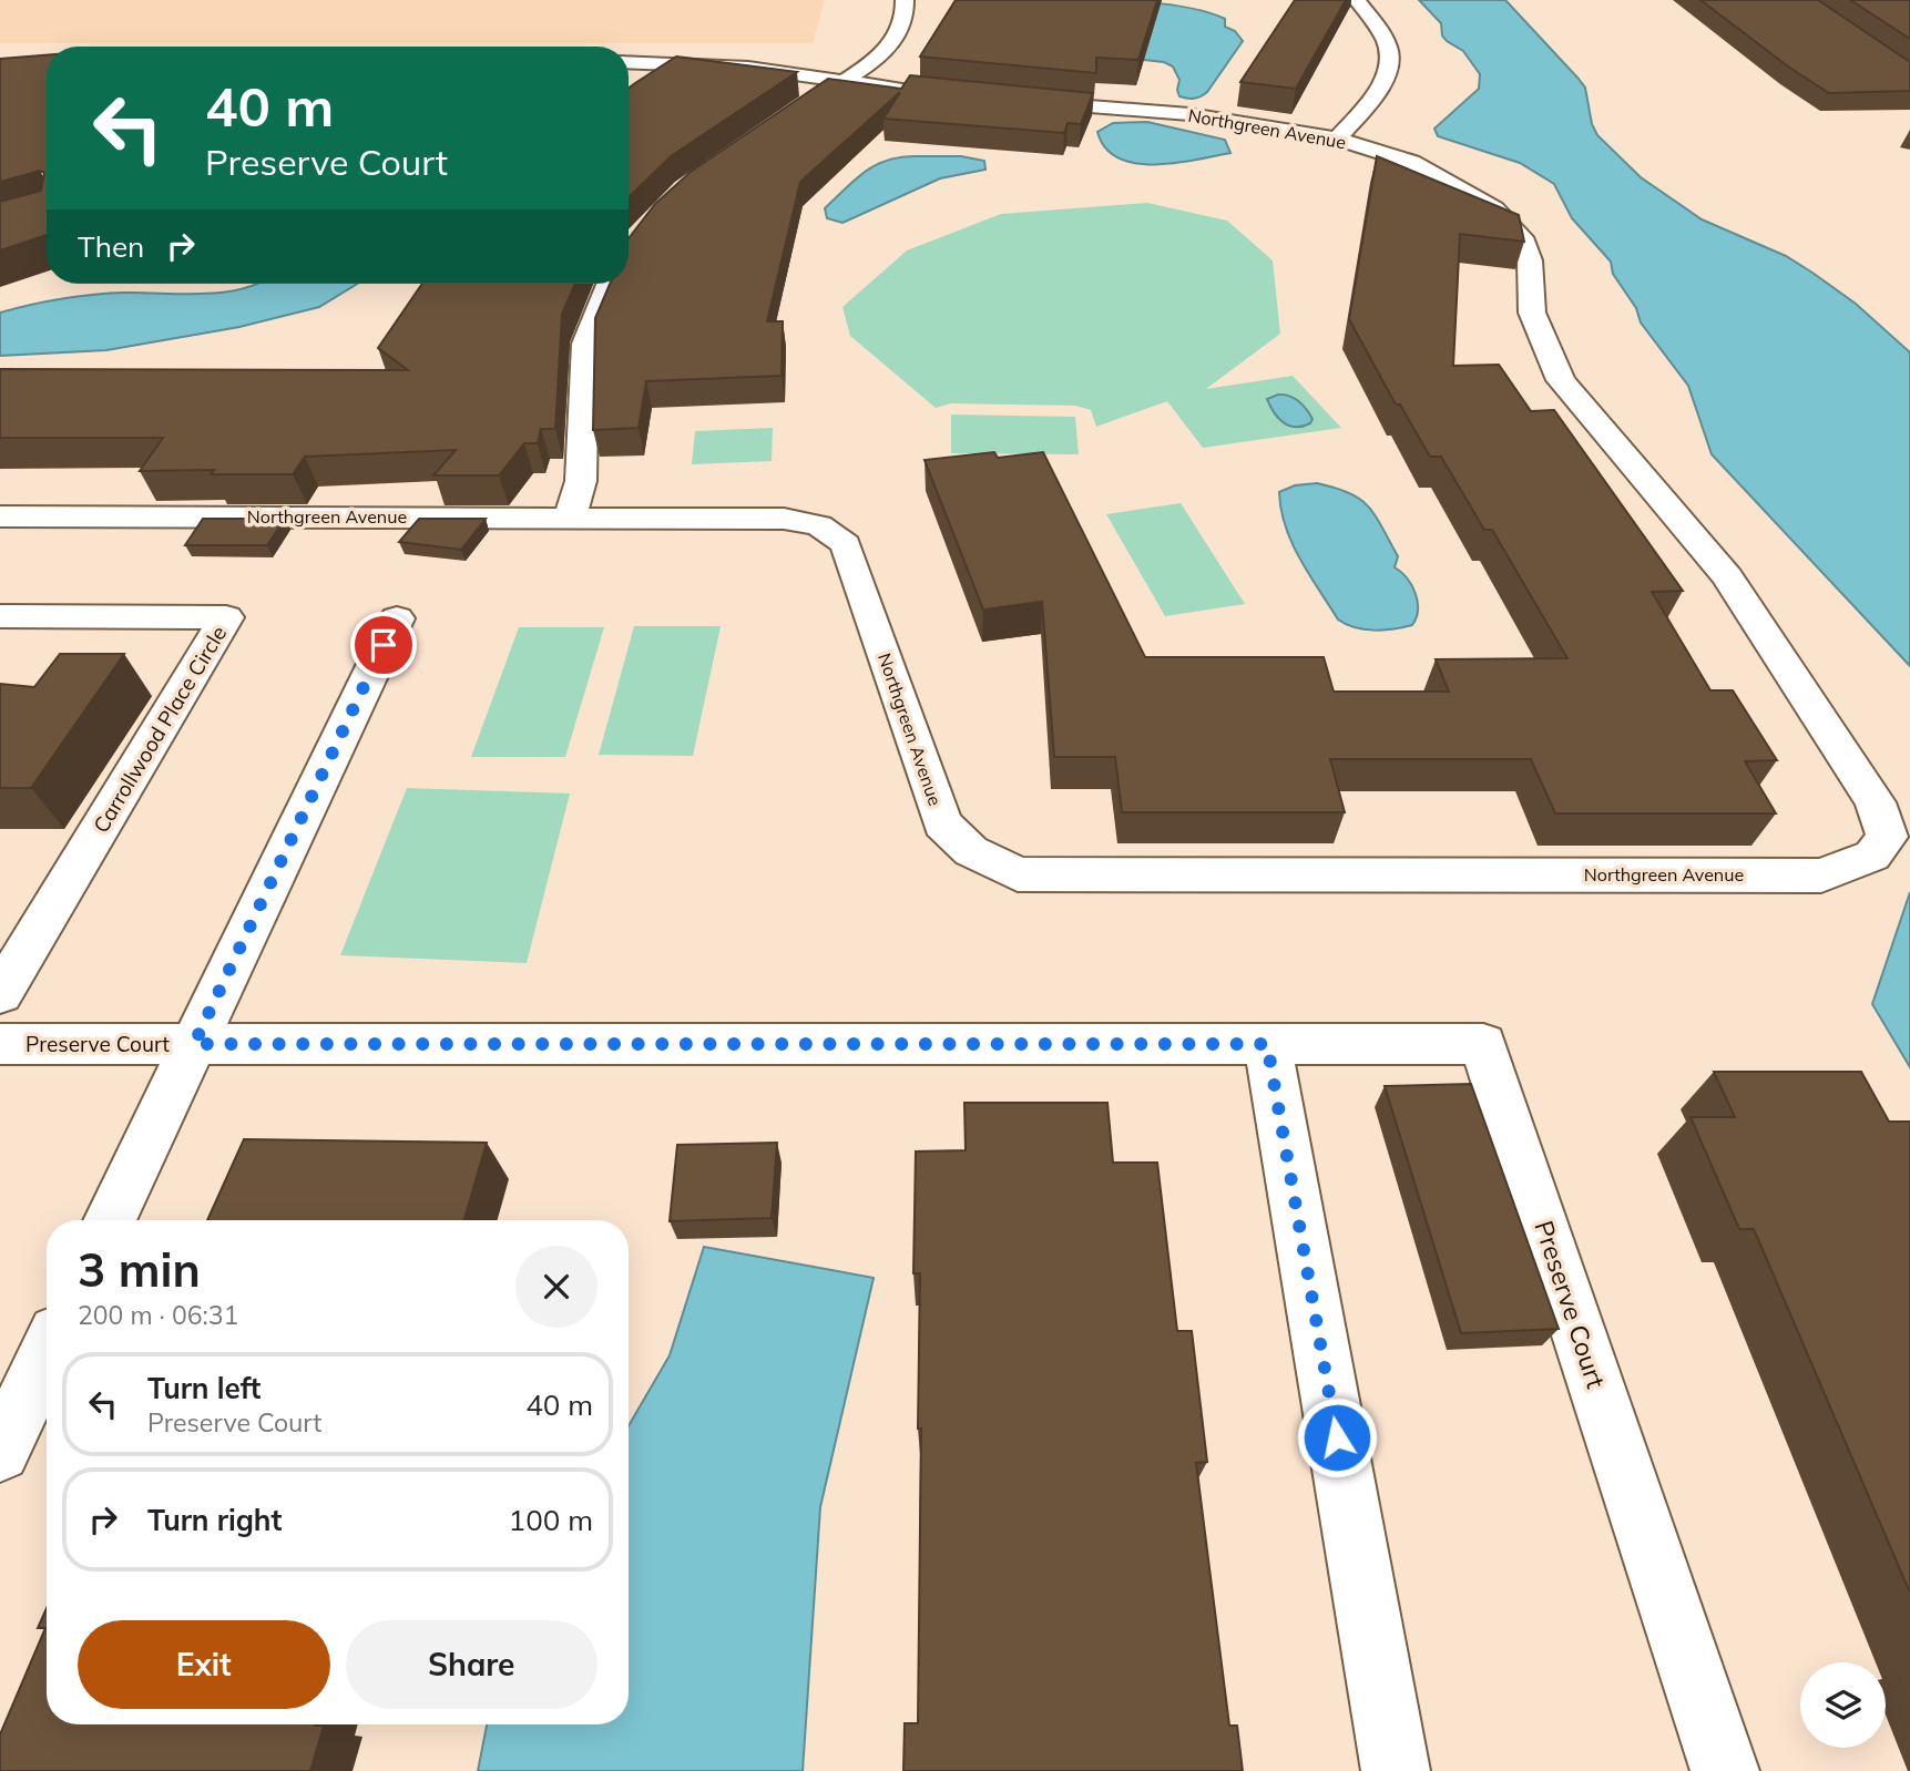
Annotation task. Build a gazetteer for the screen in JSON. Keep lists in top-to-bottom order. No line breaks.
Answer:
{"streets":{"street":["Northgreen Avenue","Carrollwood Place Circle","Preserve Court"]},"page":{"turn":["40 m","Preserve Court"],"then":"Then","heading":["3 min","200 m · 06:31"],"list":[{"name":"Turn left","note":"Preserve Court","value":"40 m"},{"name":"Turn right","value":"100 m"}],"buttons":["Exit","Share"]}}
